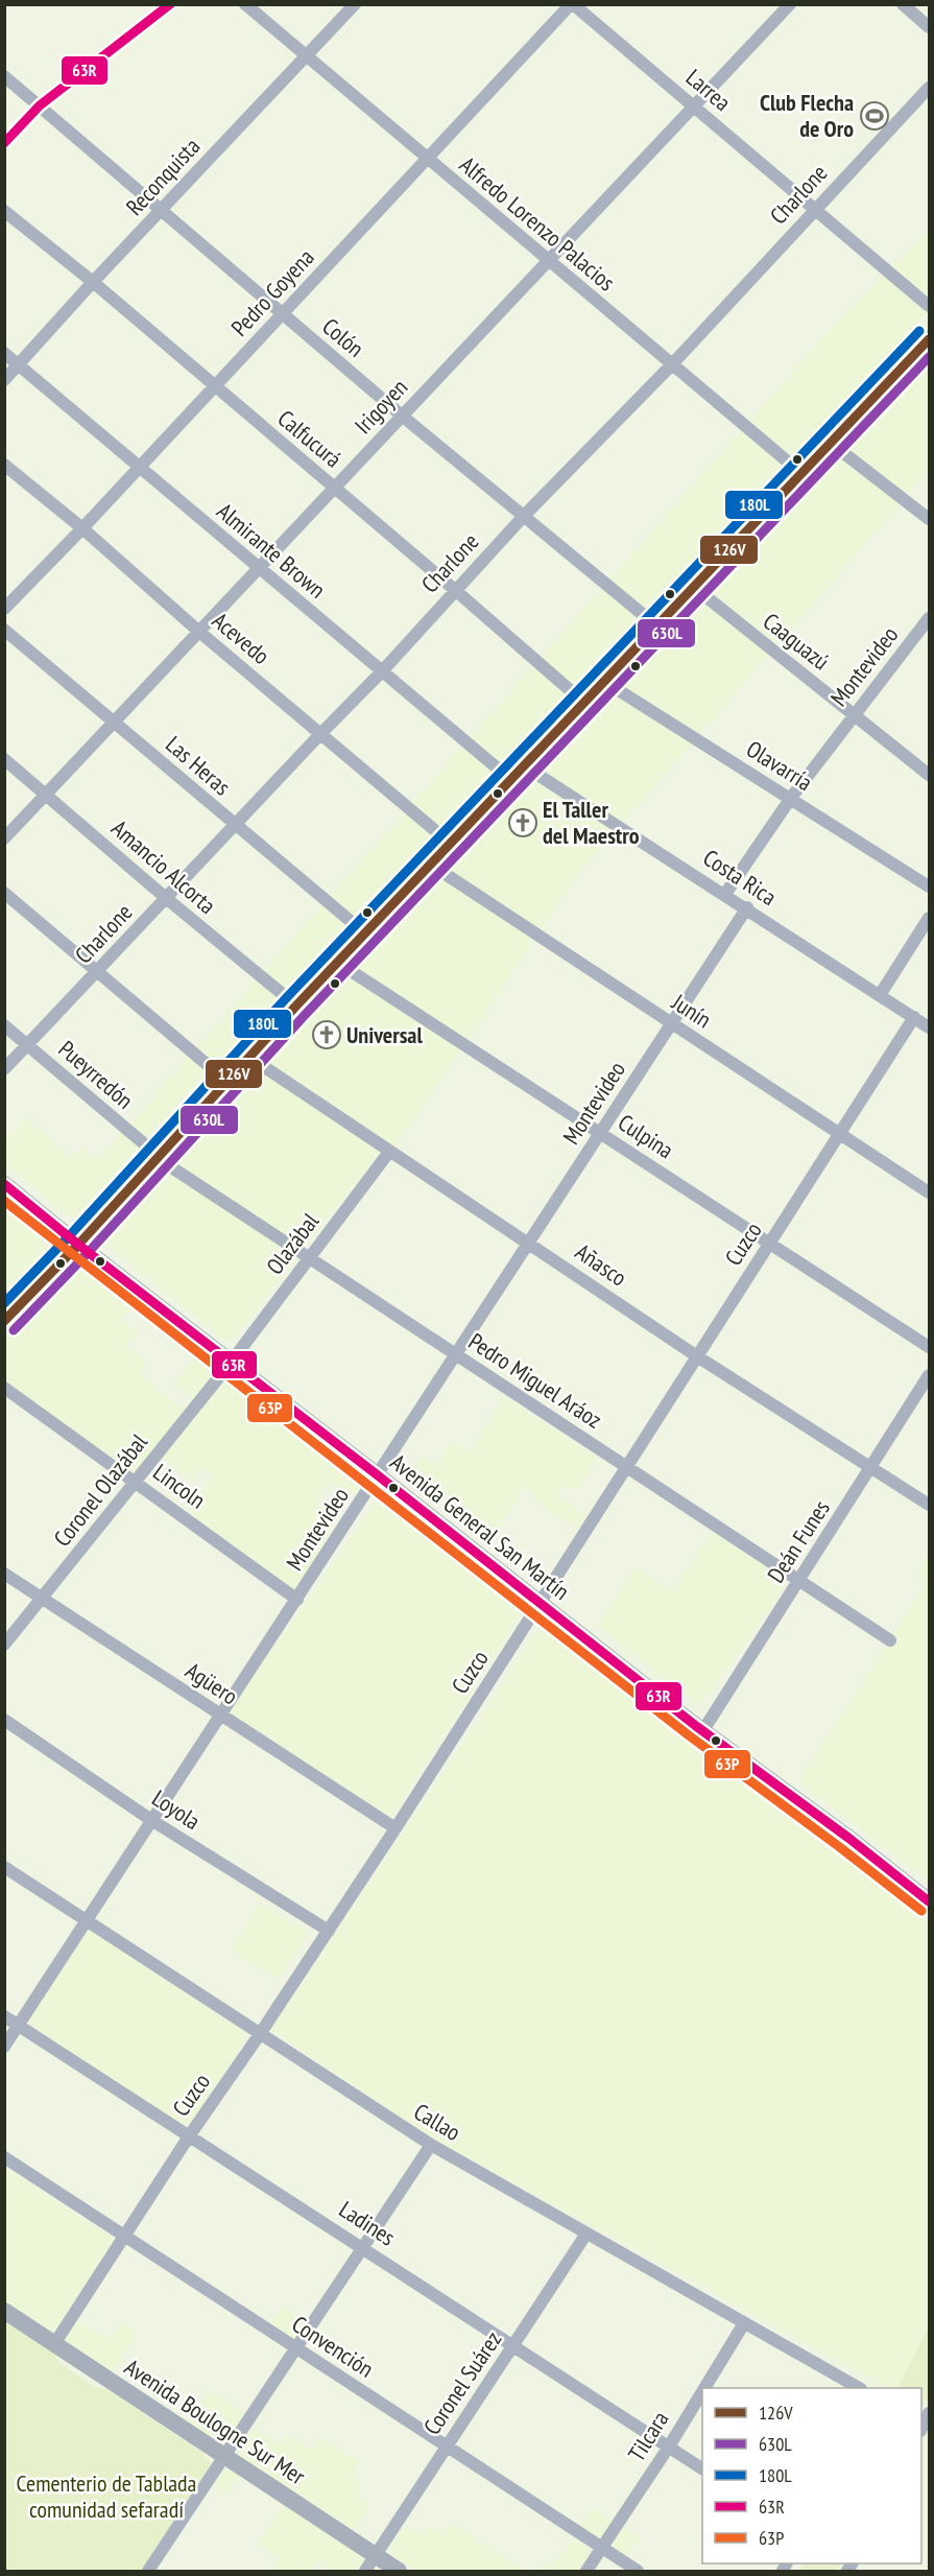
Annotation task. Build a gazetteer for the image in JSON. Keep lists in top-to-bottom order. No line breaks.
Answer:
{"streets":{"main road":["Avenida General San Martín","Avenida Boulogne Sur Mer"],"street":["Larrea","Reconquista","Charlone","Alfredo Lorenzo Palacios","Pedro Goyena","Colón","Irigoyen","Calfucurá","Almirante Brown","Acevedo","Caaguazú","Montevideo","Las Heras","Olavarría","Amancio Alcorta","Costa Rica","Junín","Pueyrredón","Culpina","Olazábal","Cuzco","Añasco","Pedro Miguel Aráoz","Lincoln","Coronel Olazábal","Deán Funes","Agüero","Loyola","Callao","Ladines","Convención","Coronel Suárez","Tilcara"]},"crossings":[["Larrea","Charlone"],["Larrea","Pedro Goyena"],["Larrea","Irigoyen"],["Reconquista","Alfredo Lorenzo Palacios"],["Reconquista","Colón"],["Reconquista","Calfucurá"],["Reconquista","Almirante Brown"],["Charlone","Alfredo Lorenzo Palacios"],["Charlone","Colón"],["Charlone","Calfucurá"],["Charlone","Almirante Brown"],["Charlone","Acevedo"],["Charlone","Las Heras"],["Charlone","Amancio Alcorta"],["Charlone","Pueyrredón"],["Alfredo Lorenzo Palacios","Pedro Goyena"],["Alfredo Lorenzo Palacios","Irigoyen"],["Pedro Goyena","Colón"],["Pedro Goyena","Calfucurá"],["Pedro Goyena","Almirante Brown"],["Pedro Goyena","Acevedo"],["Colón","Irigoyen"],["Irigoyen","Calfucurá"],["Irigoyen","Almirante Brown"],["Irigoyen","Acevedo"],["Irigoyen","Las Heras"],["Irigoyen","Amancio Alcorta"],["Caaguazú","Montevideo"],["Montevideo","Olavarría"],["Montevideo","Costa Rica"],["Montevideo","Junín"],["Montevideo","Culpina"],["Montevideo","Añasco"],["Montevideo","Pedro Miguel Aráoz"],["Montevideo","Lincoln"],["Montevideo","Avenida General San Martín"],["Montevideo","Agüero"],["Montevideo","Loyola"],["Montevideo","Callao"],["Montevideo","Ladines"],["Costa Rica","Cuzco"],["Junín","Cuzco"],["Pueyrredón","Pedro Miguel Aráoz"],["Culpina","Cuzco"],["Olazábal","Añasco"],["Olazábal","Pedro Miguel Aráoz"],["Olazábal","Coronel Olazábal"],["Olazábal","Avenida General San Martín"],["Cuzco","Añasco"],["Cuzco","Pedro Miguel Aráoz"],["Cuzco","Avenida General San Martín"],["Cuzco","Agüero"],["Cuzco","Loyola"],["Cuzco","Callao"],["Cuzco","Ladines"],["Cuzco","Convención"],["Cuzco","Avenida Boulogne Sur Mer"],["Añasco","Deán Funes"],["Pedro Miguel Aráoz","Deán Funes"],["Lincoln","Coronel Olazábal"],["Coronel Olazábal","Avenida General San Martín"],["Coronel Olazábal","Agüero"],["Avenida General San Martín","Deán Funes"],["Callao","Coronel Suárez"],["Callao","Tilcara"],["Ladines","Coronel Suárez"],["Ladines","Tilcara"],["Convención","Coronel Suárez"],["Convención","Tilcara"],["Coronel Suárez","Avenida Boulogne Sur Mer"]],"parks":["Cementerio de Tablada comunidad sefaradí"],"places":{"sports":["Club Flecha de Oro"],"church":["El Taller del Maestro","Universal"]},"lines":["transit line 63R","transit line 180L","transit line 126V","transit line 630L","transit line 63P"],"legend":["126V","630L","180L","63R","63P"]}
